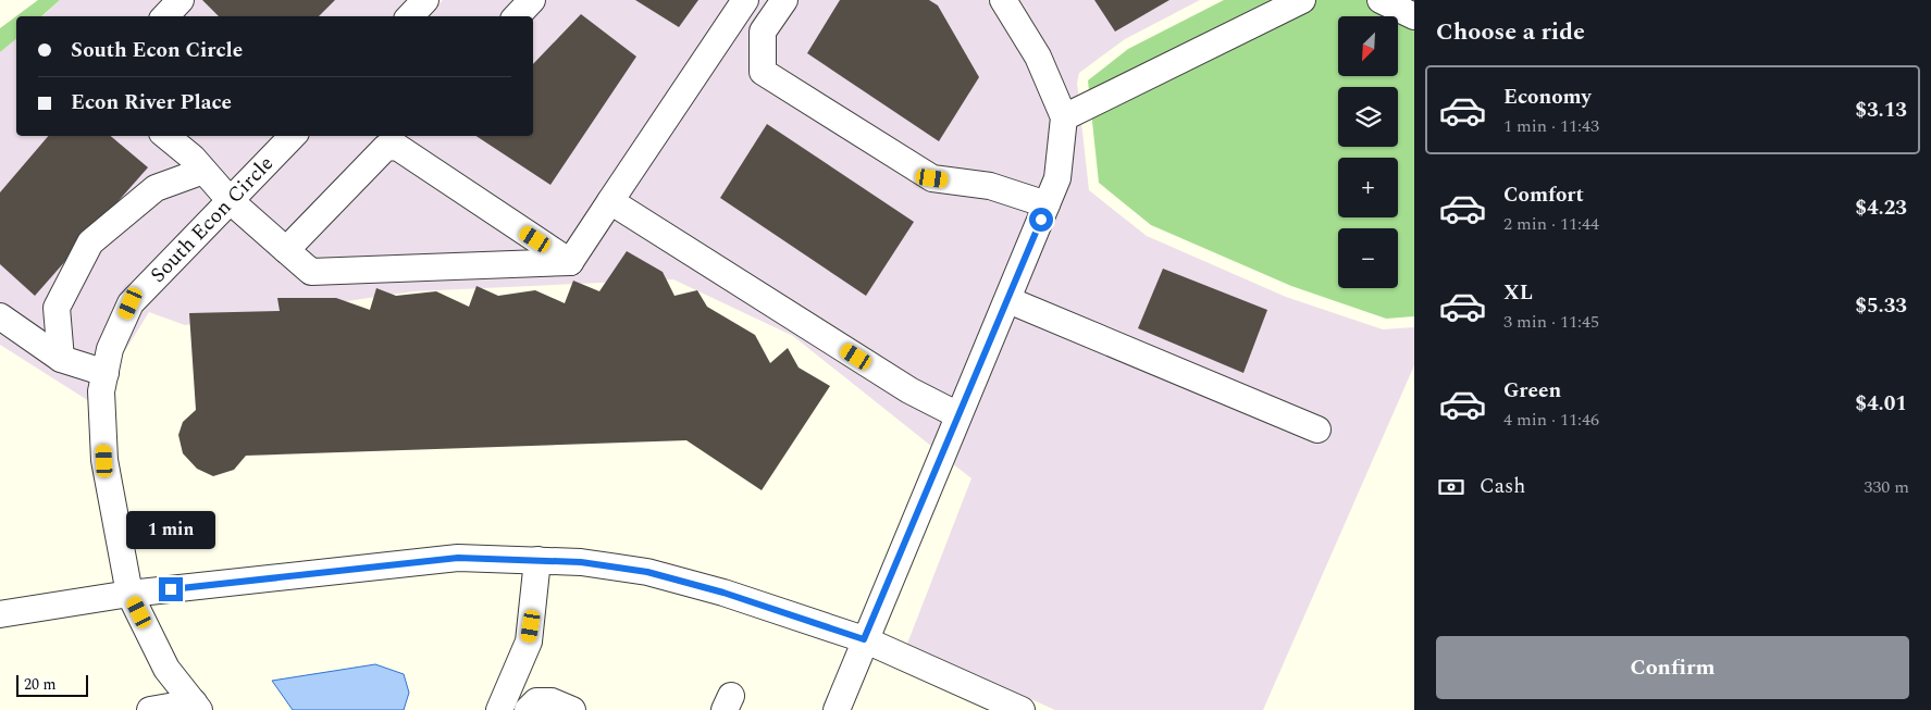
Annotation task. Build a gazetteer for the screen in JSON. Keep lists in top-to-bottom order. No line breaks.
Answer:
{"streets":{"street":["South Econ Circle"]},"scale_bar":"20 m","north":"bottom left","page":{"heading":"Choose a ride","map_buttons":["+","−"],"banner":["South Econ Circle","Econ River Place"],"list":[{"name":"Economy","note":"1 min · 11:43","value":"$3.13"},{"name":"Comfort","note":"2 min · 11:44","value":"$4.23"},{"name":"XL","note":"3 min · 11:45","value":"$5.33"},{"name":"Green","note":"4 min · 11:46","value":"$4.01"}],"pay":["Cash","330 m"],"bubble":"1 min","buttons":"Confirm","scale":"20 m"}}
